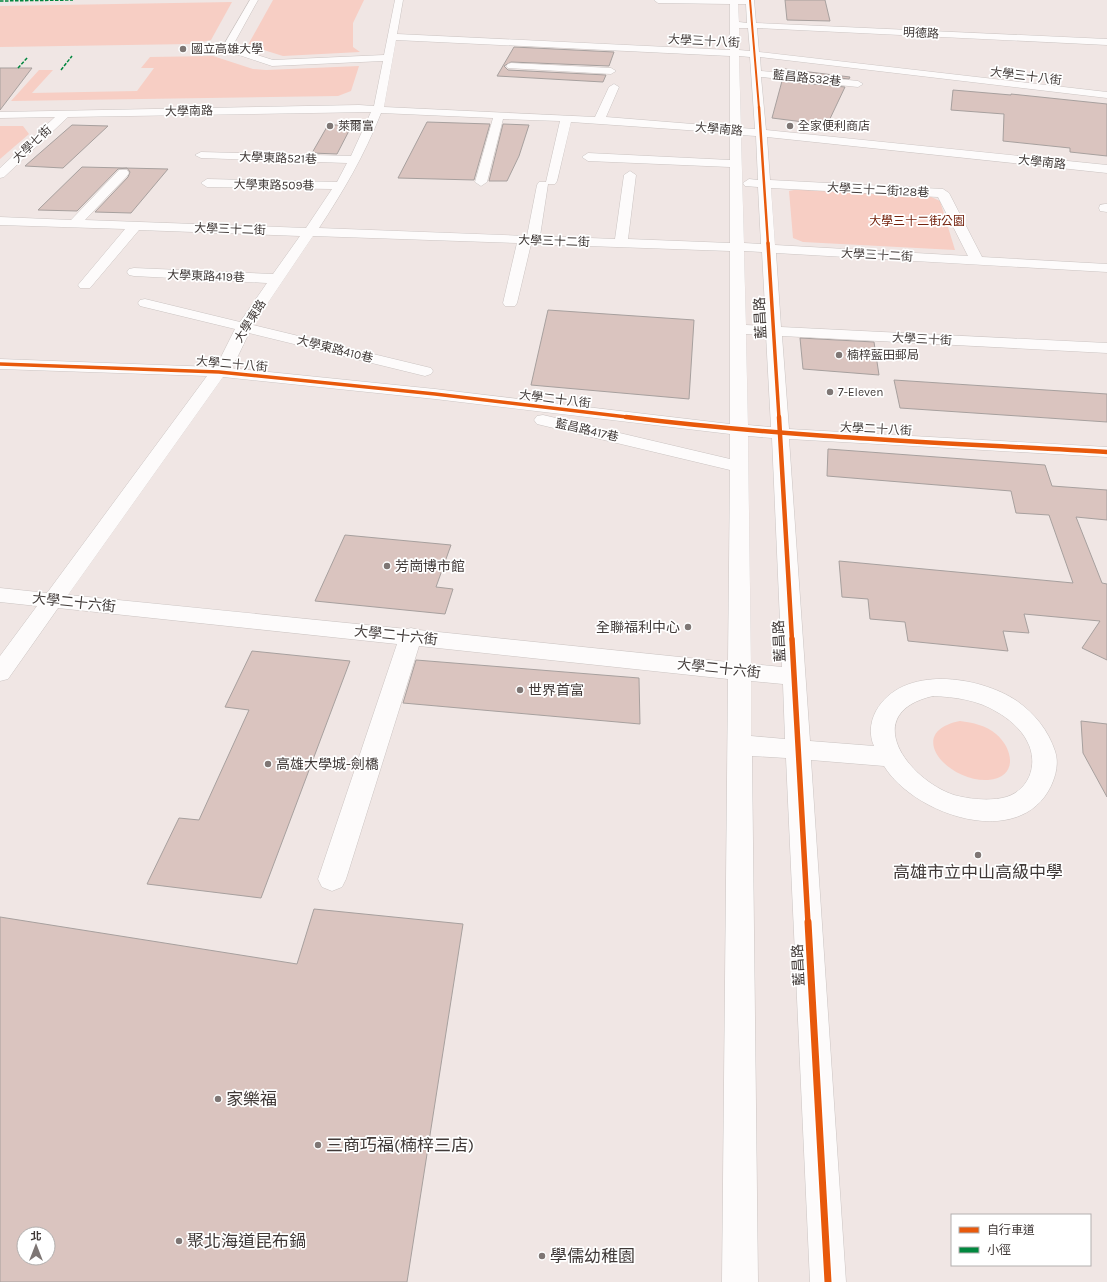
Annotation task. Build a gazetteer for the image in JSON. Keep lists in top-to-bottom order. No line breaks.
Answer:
{"streets":{"street":["明德路","大學三十八街","藍昌路532巷","大學南路","大學七街","大學東路521巷","大學東路509巷","大學三十二街128巷","大學三十二街","大學東路419巷","藍昌路","大學東路","大學三十街","大學東路410巷","大學二十八街","藍昌路417巷","大學二十六街"]},"crossings":[["明德路","藍昌路"],["大學三十八街","藍昌路"],["大學三十八街","大學東路"],["藍昌路532巷","藍昌路"],["大學南路","大學七街"],["大學南路","藍昌路"],["大學南路","大學東路"],["大學東路521巷","大學東路"],["大學東路509巷","大學東路"],["大學三十二街128巷","大學三十二街"],["大學三十二街128巷","藍昌路"],["大學三十二街","藍昌路"],["大學三十二街","大學東路"],["大學東路419巷","大學東路"],["藍昌路","大學三十街"],["藍昌路","大學二十八街"],["藍昌路","藍昌路417巷"],["藍昌路","大學二十六街"],["大學東路","大學東路410巷"],["大學東路","大學二十八街"],["大學東路","大學二十六街"],["大學二十八街","藍昌路417巷"]],"parks":["大學三十二街公園"],"places":["國立高雄大學","萊爾富","全家便利商店","楠梓藍田郵局","7-Eleven","芳崗博市館","全聯福利中心","世界首富","高雄大學城-劍橋","高雄市立中山高級中學","家樂福","三商巧福(楠梓三店)","聚北海道昆布鍋","學儒幼稚園"],"legend":["自行車道","小徑"],"north":"top"}
